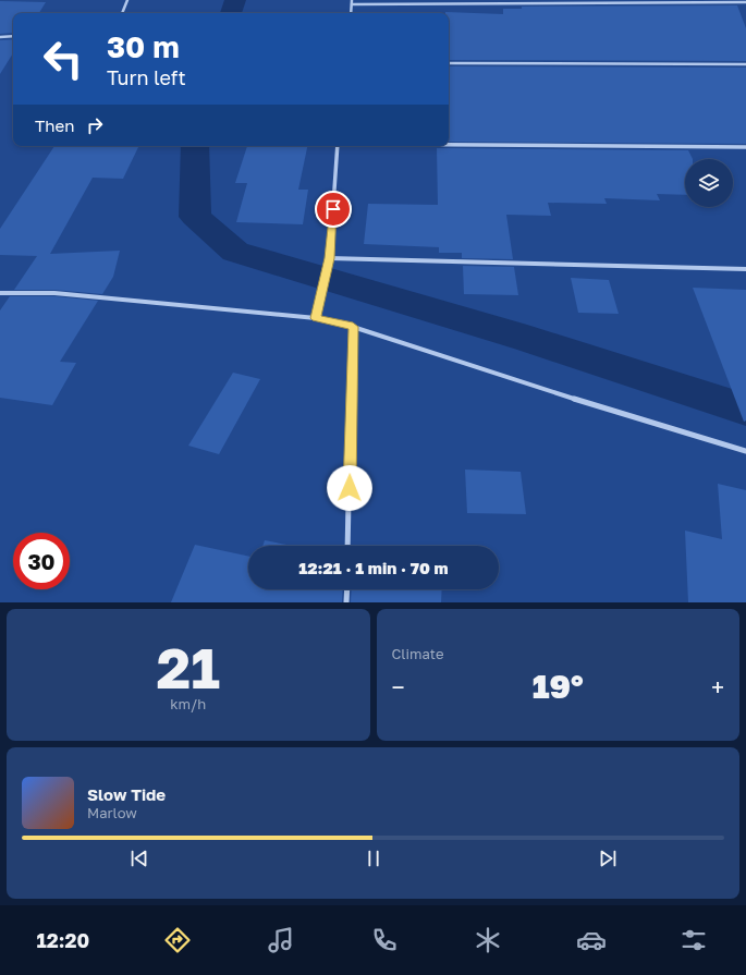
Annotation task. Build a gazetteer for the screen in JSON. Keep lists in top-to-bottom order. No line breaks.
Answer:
{"page":{"turn":["30 m","Turn left"],"then":"Then","limit":"30","trip":"12:21 · 1 min · 70 m","tile":[["21","km/h"],"Climate"],"heat":["−","19°","+"],"song":["Slow Tide","Marlow"],"tabs":"12:20"}}
